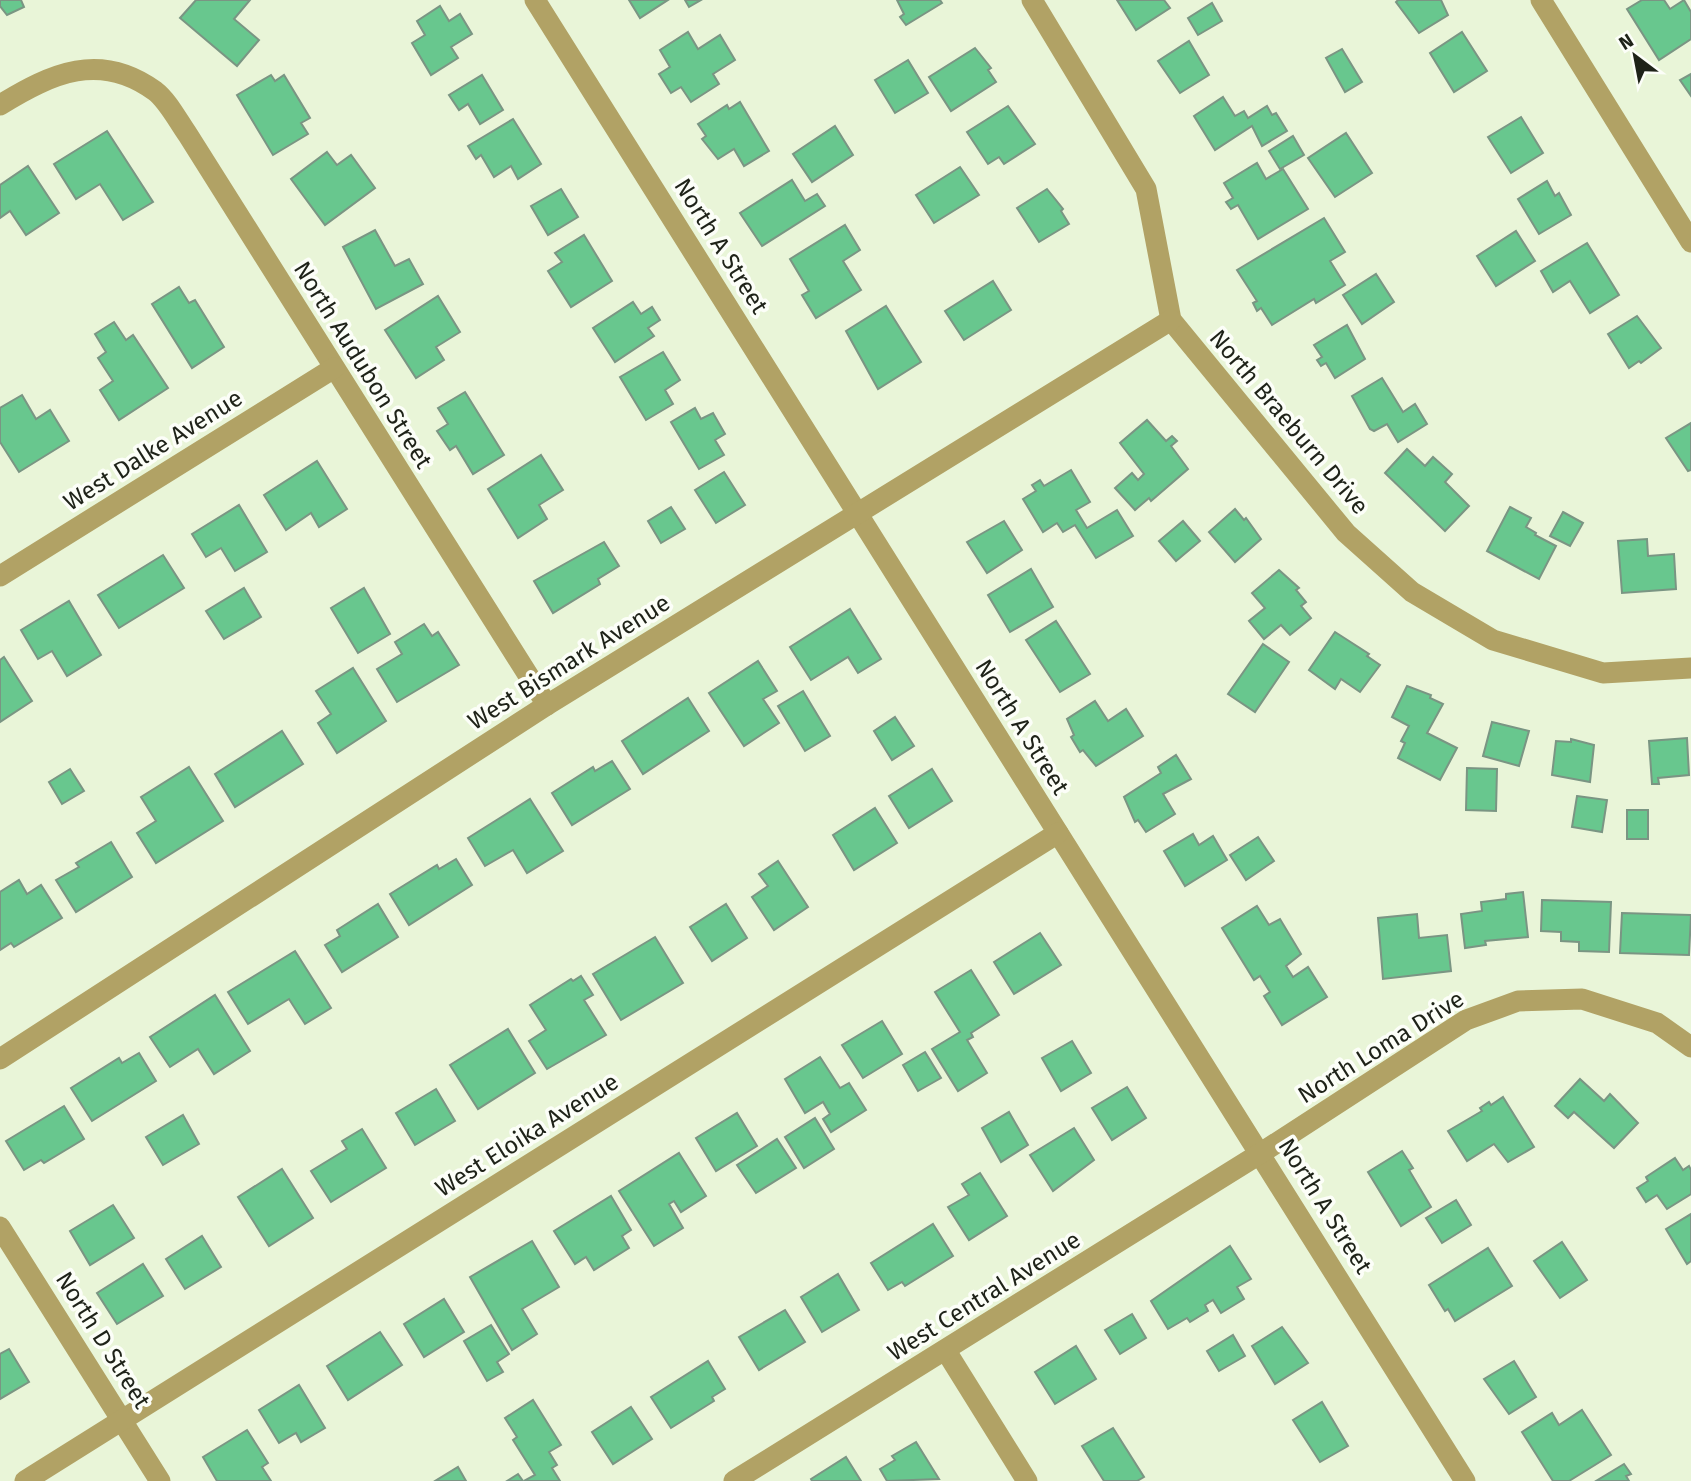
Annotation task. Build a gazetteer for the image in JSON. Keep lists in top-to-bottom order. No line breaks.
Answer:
{"streets":{"street":["North A Street","North Audubon Street","North Braeburn Drive","West Dalke Avenue","West Bismark Avenue","North Loma Drive","West Eloika Avenue","West Central Avenue","North D Street"]},"crossings":[["North A Street","West Bismark Avenue"],["North A Street","North Loma Drive"],["North A Street","West Eloika Avenue"],["North A Street","West Central Avenue"],["North Audubon Street","West Dalke Avenue"],["North Audubon Street","West Bismark Avenue"],["North Braeburn Drive","West Bismark Avenue"],["North Loma Drive","West Central Avenue"],["West Eloika Avenue","North D Street"]],"north":"top left"}
